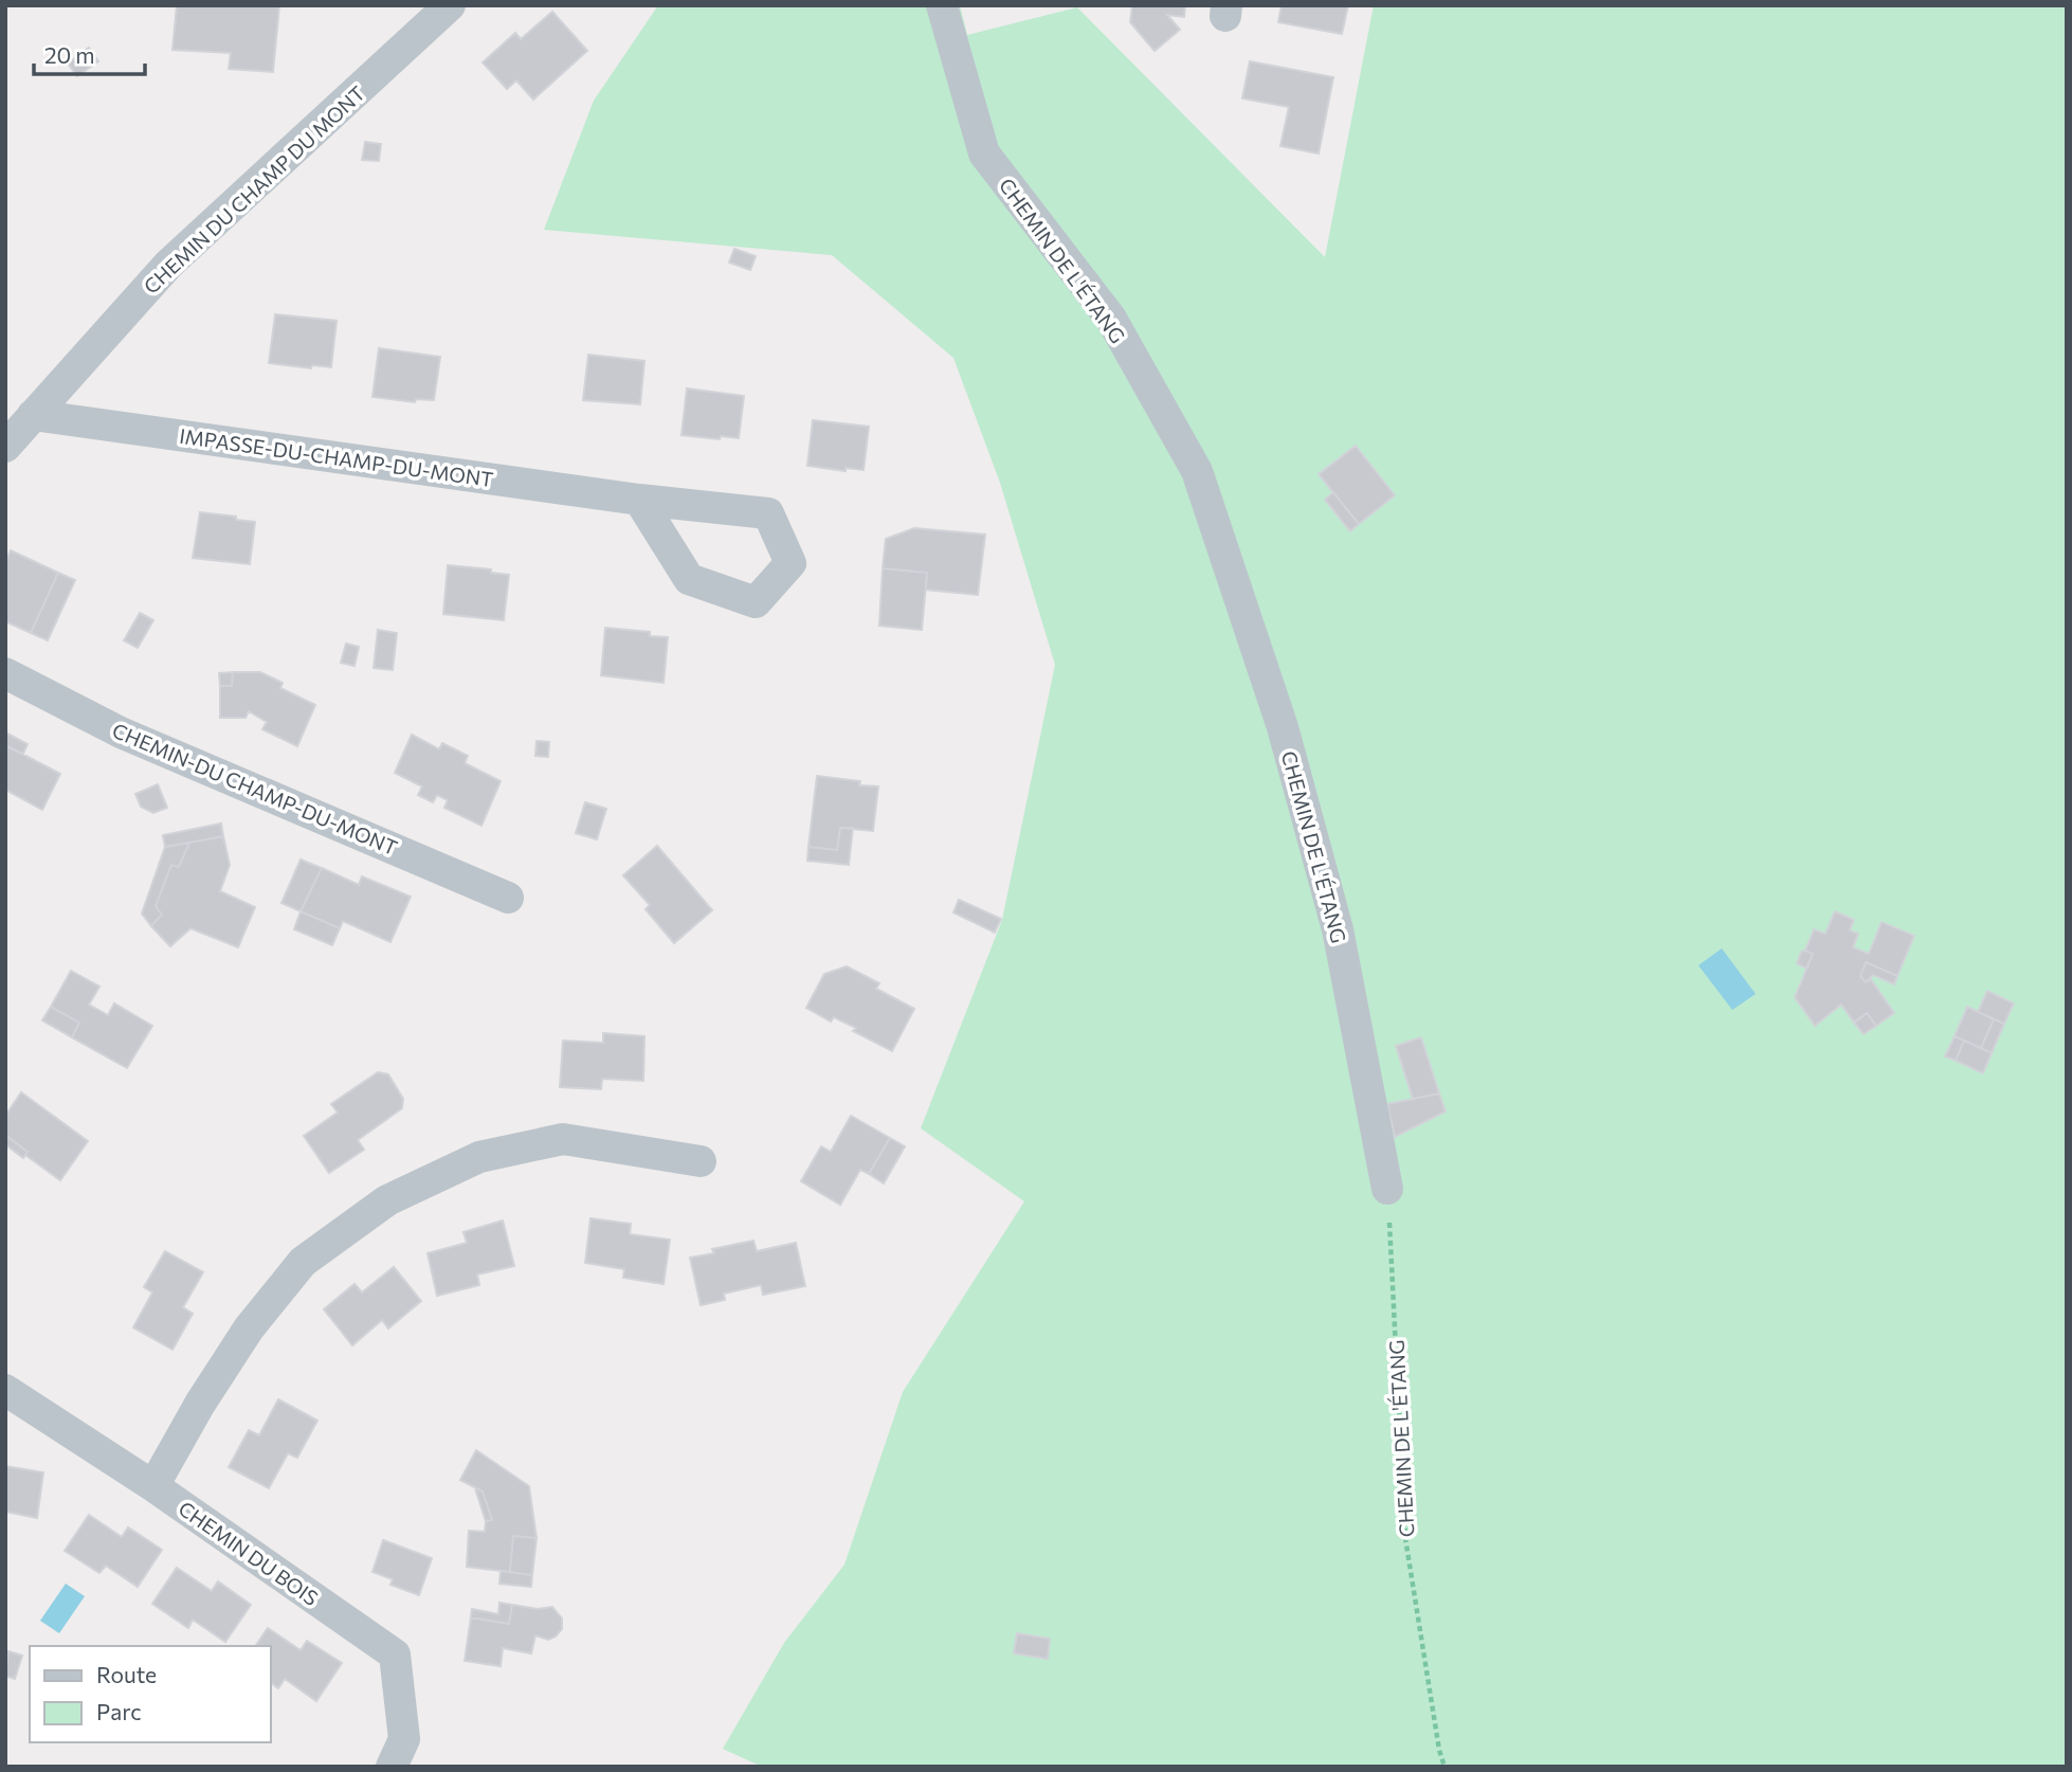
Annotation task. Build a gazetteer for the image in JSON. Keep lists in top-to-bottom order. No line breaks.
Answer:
{"streets":{"street":["CHEMIN DU CHAMP DU MONT","CHEMIN DE L'ÉTANG","IMPASSE-DU-CHAMP-DU-MONT","CHEMIN-DU CHAMP-DU-MONT","CHEMIN DU BOIS"]},"crossings":[["CHEMIN DU CHAMP DU MONT","IMPASSE-DU-CHAMP-DU-MONT"]],"legend":["Route","Parc"],"scale_bar":"20 m"}
